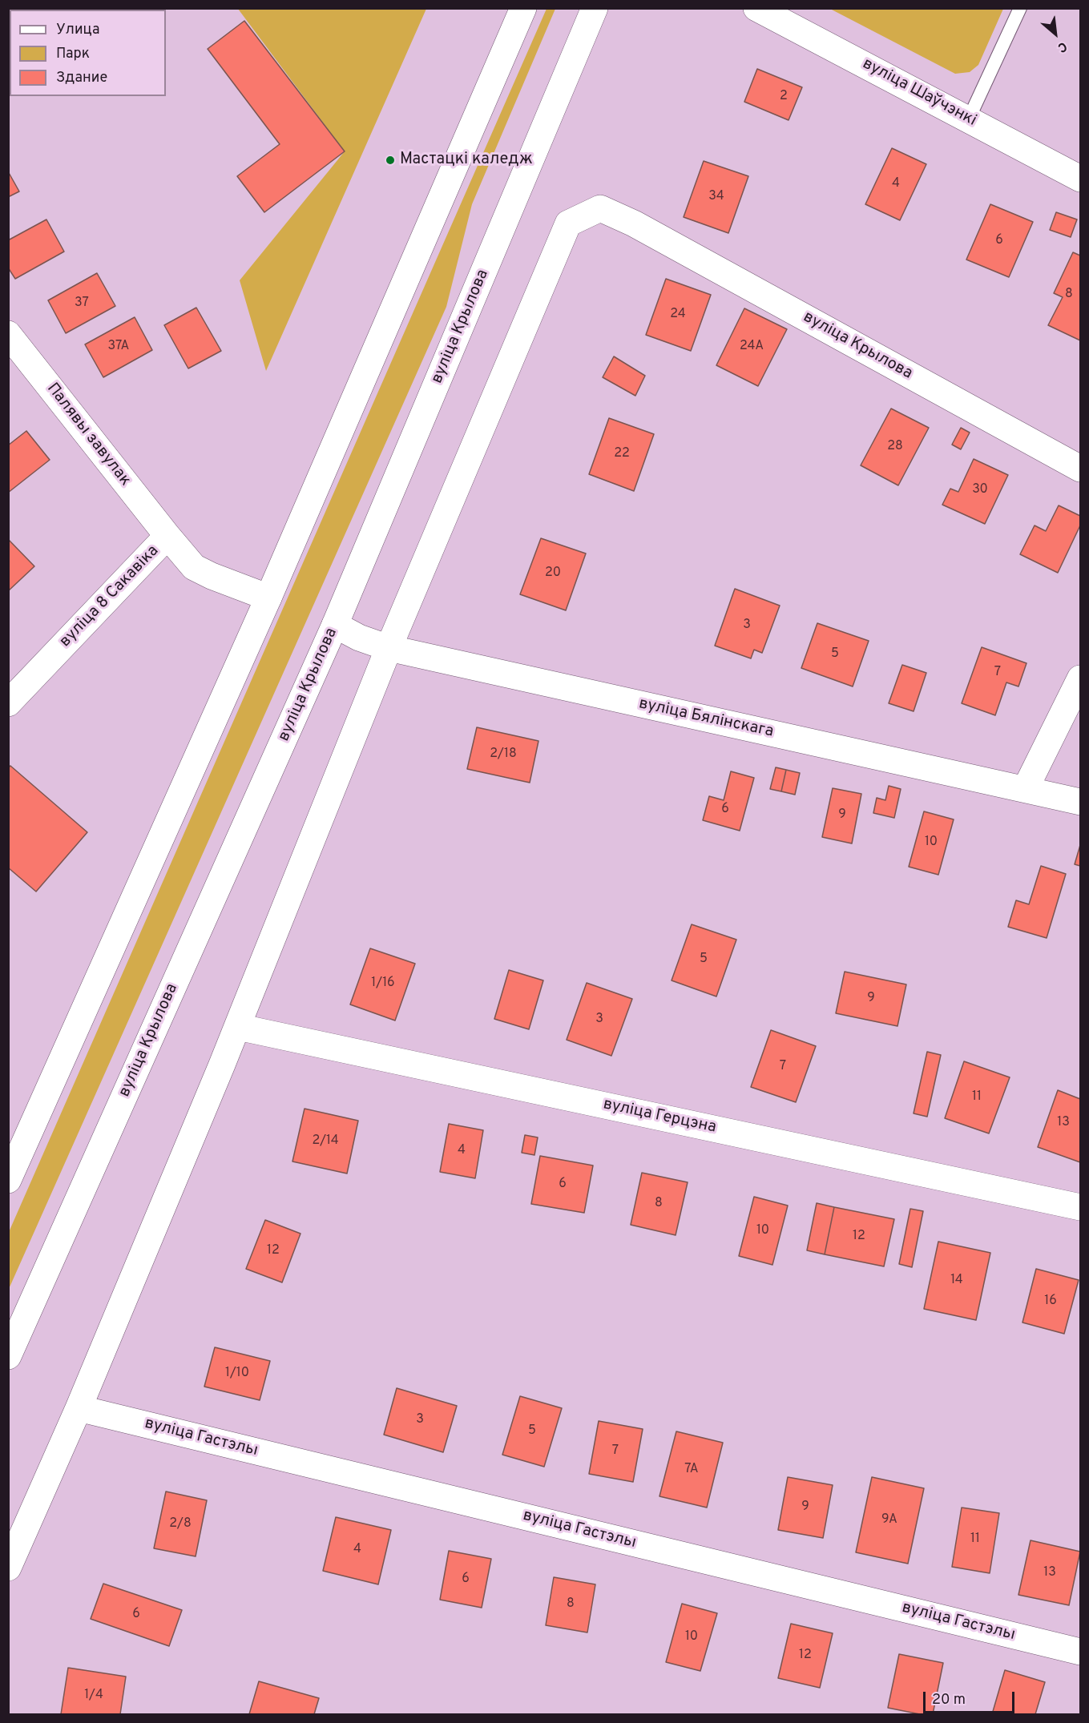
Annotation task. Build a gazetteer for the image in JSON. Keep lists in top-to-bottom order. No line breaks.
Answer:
{"streets":{"street":["вуліца Шаўчэнкі","вуліца Крылова","Палявы завулак","вуліца 8 Сакавіка","вуліца Бялінскага","вуліца Герцэна","вуліца Гастэлы"]},"crossings":[["вуліца Крылова","вуліца Бялінскага"],["вуліца Крылова","вуліца Герцэна"],["вуліца Крылова","вуліца Гастэлы"],["Палявы завулак","вуліца 8 Сакавіка"]],"places":["Мастацкі каледж"],"house_numbers":["2","4","34","6","8","37","24","37А","24А","28","22","30","20","3","5","7","2/18","6","9","10","5","1/16","9","3","7","11","13","2/14","4","6","8","10","12","12","14","16","1/10","3","5","7","7А","9","9А","2/8","11","4","13","6","8","6","10","12","1/4"],"legend":["Улица","Парк","Здание"],"scale_bar":"20 m","north":"bottom right"}
